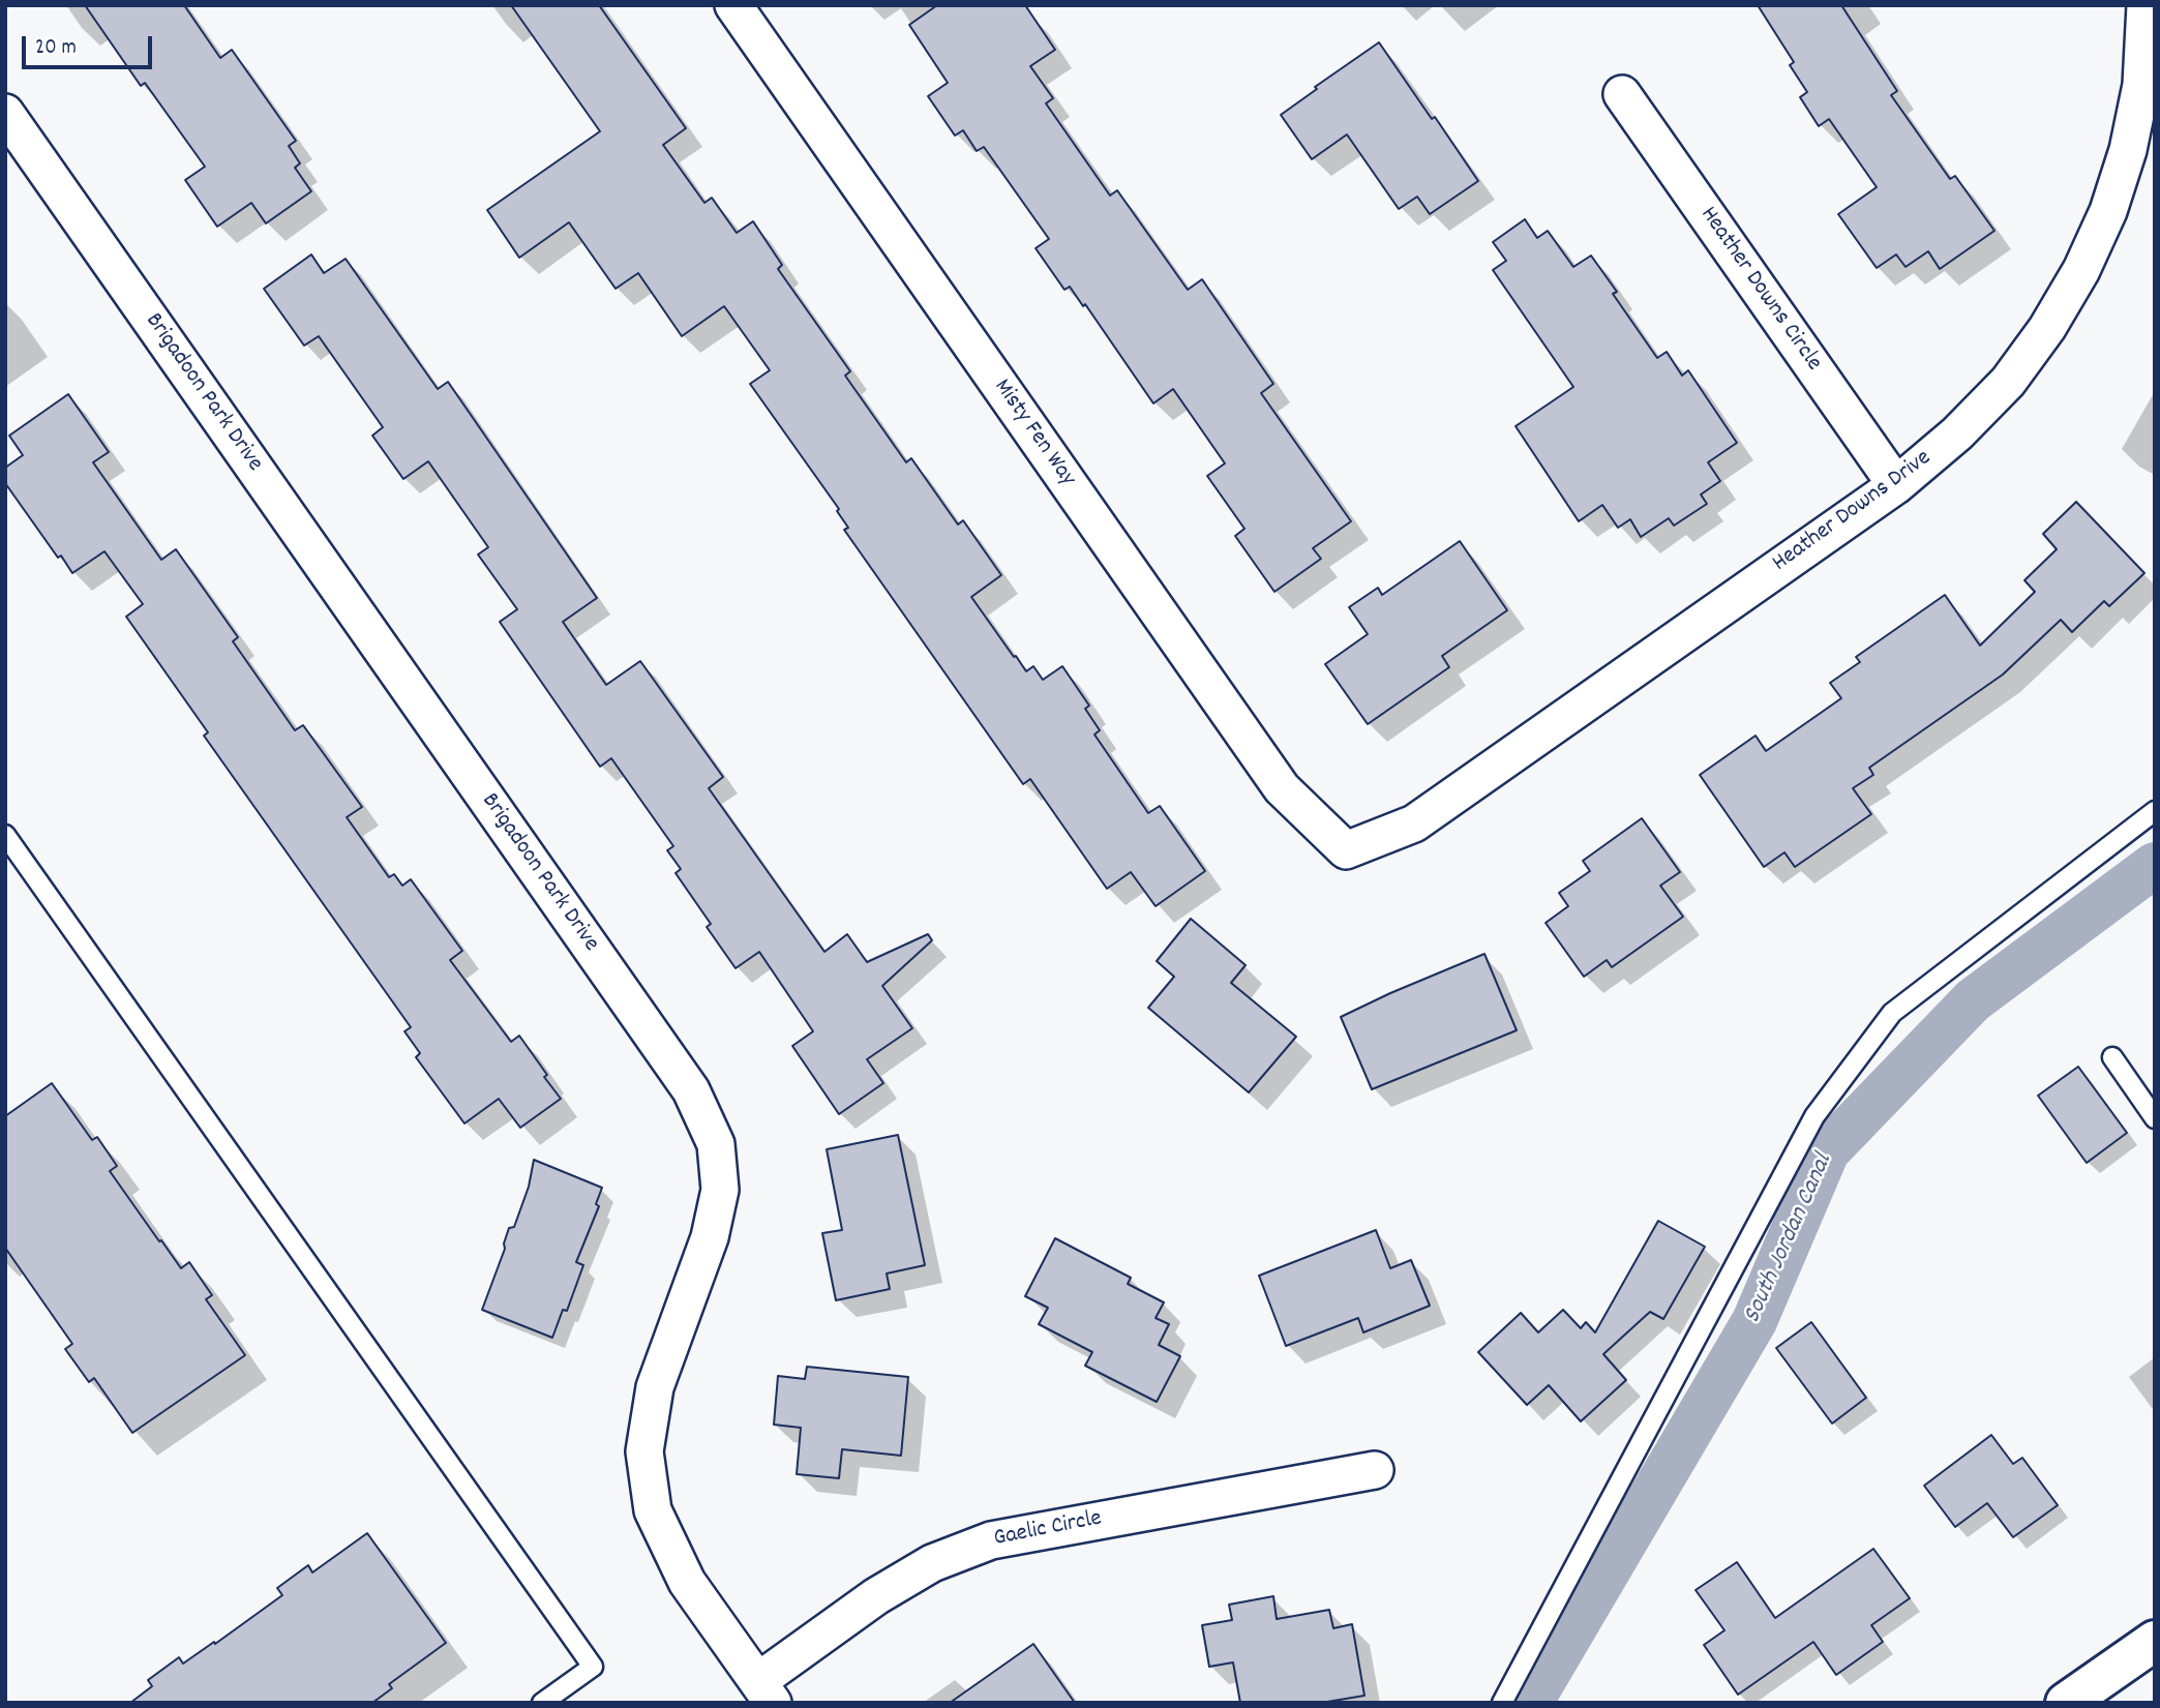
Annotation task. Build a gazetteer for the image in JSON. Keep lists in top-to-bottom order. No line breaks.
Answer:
{"streets":{"street":["Heather Downs Circle","Brigadoon Park Drive","Misty Fen Way","Heather Downs Drive","Gaelic Circle"]},"crossings":[["Heather Downs Circle","Heather Downs Drive"],["Brigadoon Park Drive","Gaelic Circle"],["Misty Fen Way","Heather Downs Drive"]],"water":["South Jordan Canal"],"scale_bar":"20 m"}
